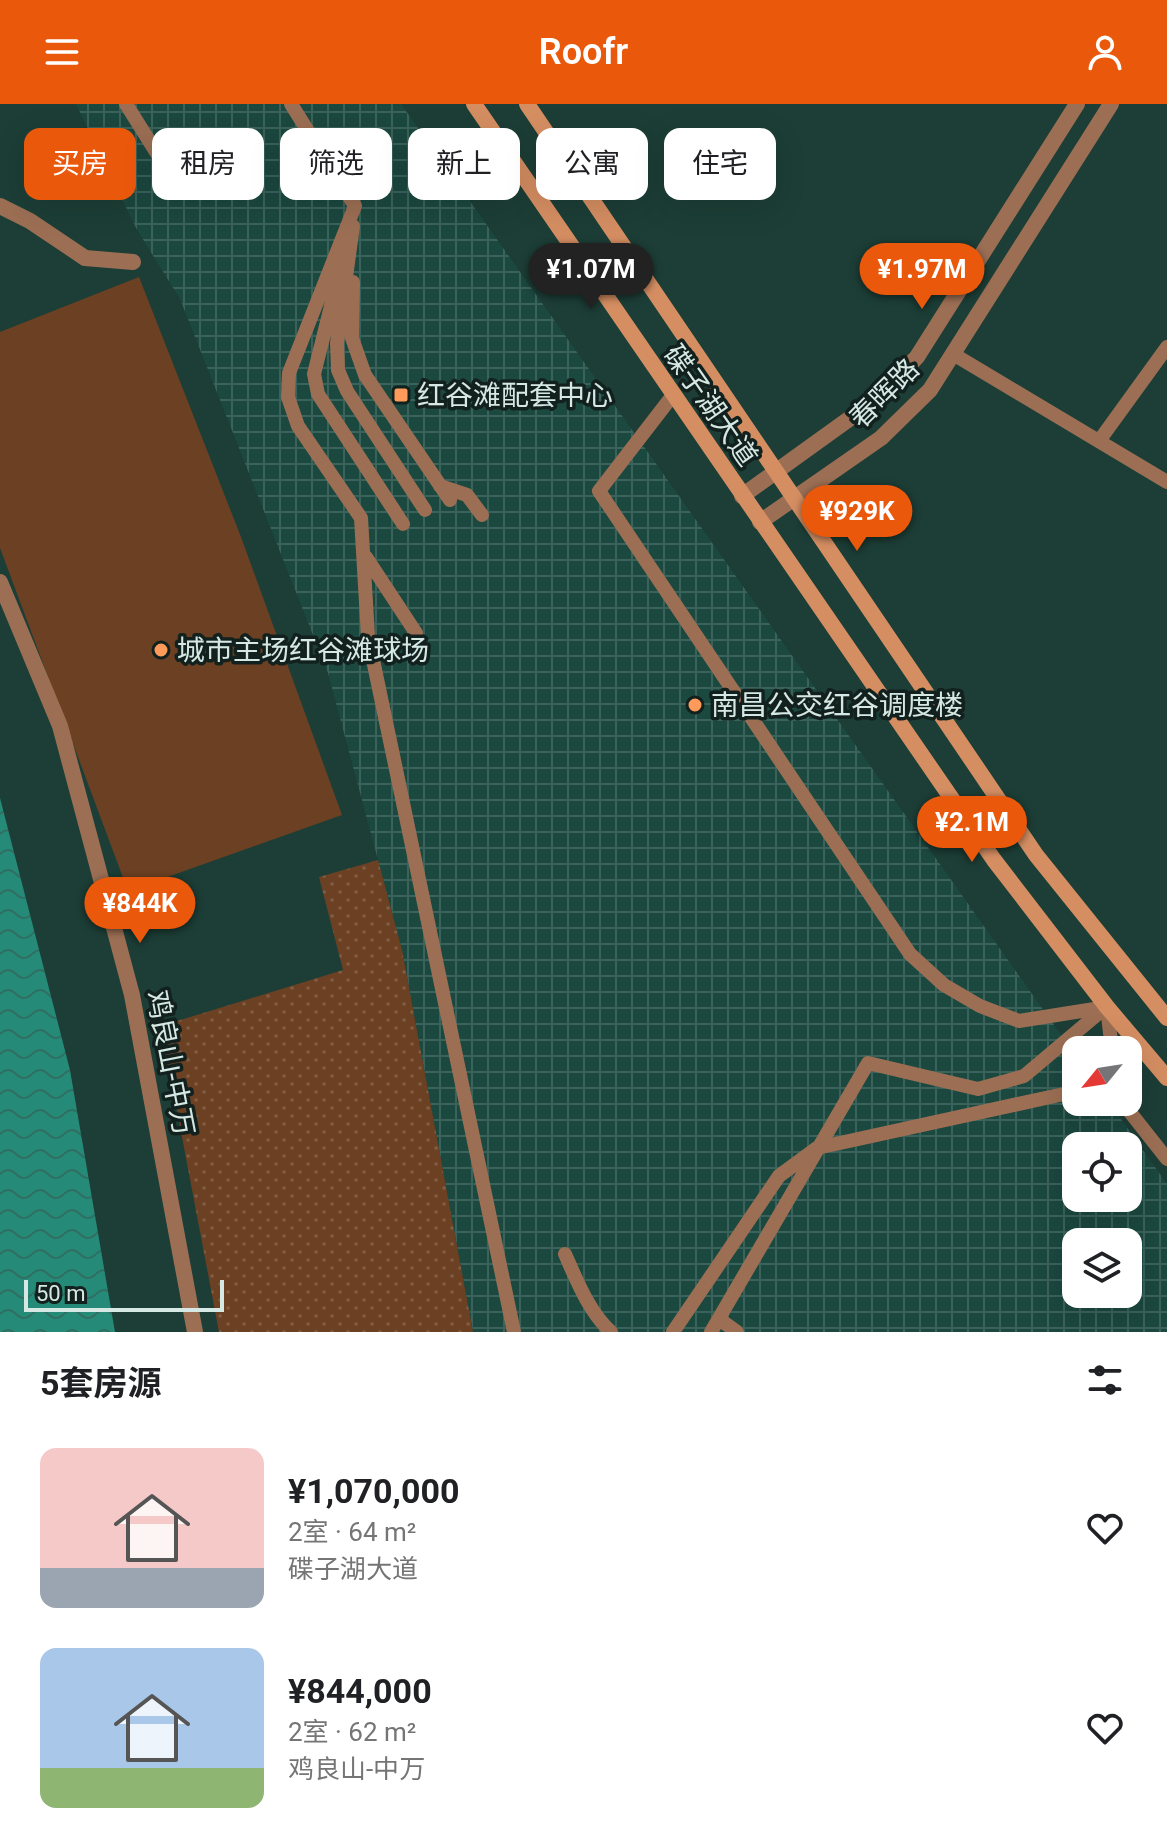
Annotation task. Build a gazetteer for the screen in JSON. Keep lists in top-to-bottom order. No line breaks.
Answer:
{"streets":{"main road":["碟子湖大道"],"street":["春晖路","鸡良山-中万"]},"crossings":[["春晖路","碟子湖大道"]],"places":{"transit":["红谷滩配套中心"],"other":["城市主场红谷滩球场","南昌公交红谷调度楼"]},"scale_bar":"50 m","north":"bottom left","page":{"header":"Roofr","chip":["买房","租房","筛选","新上","公寓","住宅"],"price":["¥1.07M","¥1.97M","¥929K","¥2.1M","¥844K"],"scale":"50 m","heading":"5套房源","list":[{"name":"¥1,070,000","note":"2室 · 64 m² · 碟子湖大道"},{"name":"¥844,000","note":"2室 · 62 m² · 鸡良山-中万"}]}}
